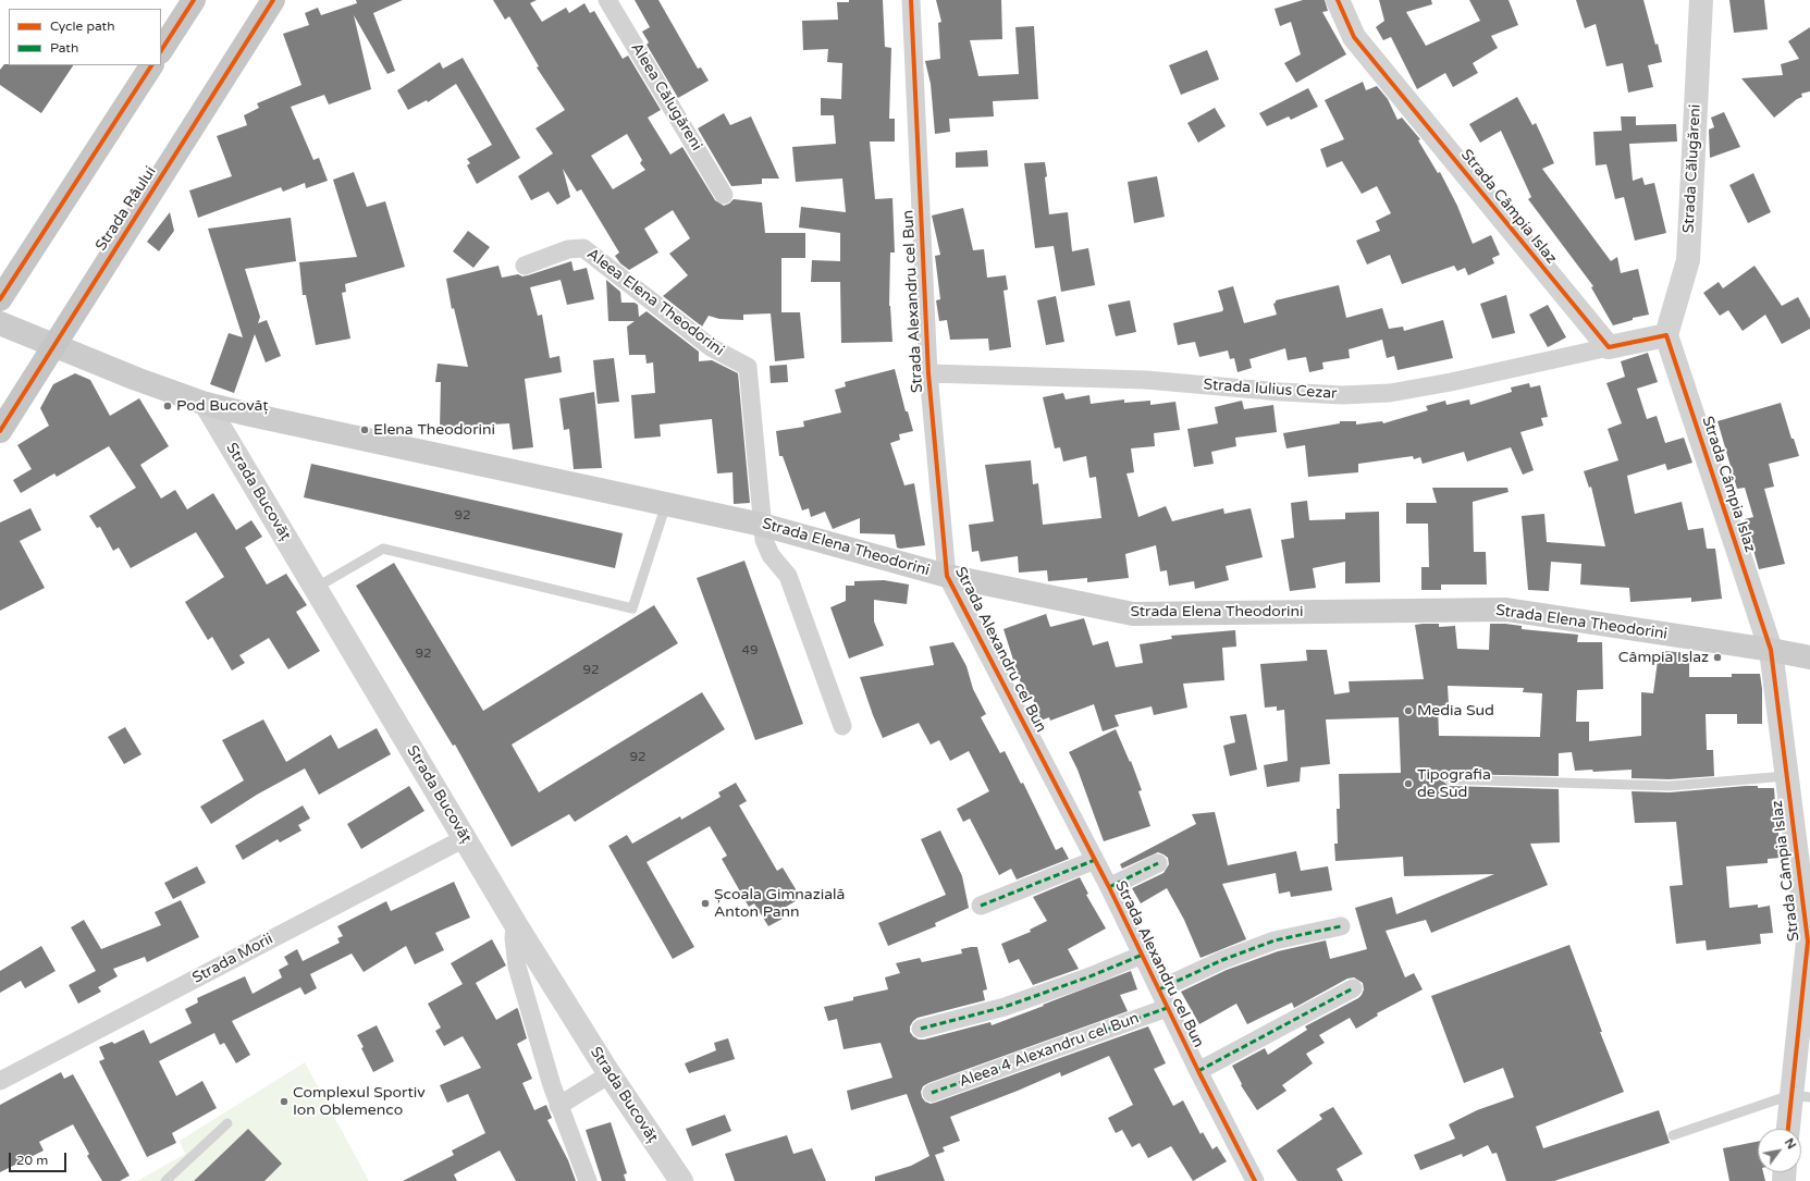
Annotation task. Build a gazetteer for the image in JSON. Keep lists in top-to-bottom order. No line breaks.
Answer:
{"streets":{"main road":["Strada Râului","Strada Elena Theodorini"],"street":["Aleea Călugăreni","Strada Călugăreni","Strada Câmpia Islaz","Strada Alexandru cel Bun","Aleea Elena Theodorini","Strada Iulius Cezar","Strada Bucovăț","Strada Morii","Aleea 4 Alexandru cel Bun"]},"crossings":[["Strada Călugăreni","Strada Câmpia Islaz"],["Strada Câmpia Islaz","Strada Iulius Cezar"],["Strada Câmpia Islaz","Strada Elena Theodorini"],["Strada Râului","Strada Elena Theodorini"],["Strada Alexandru cel Bun","Strada Iulius Cezar"],["Strada Alexandru cel Bun","Strada Elena Theodorini"],["Strada Alexandru cel Bun","Aleea 4 Alexandru cel Bun"],["Aleea Elena Theodorini","Strada Elena Theodorini"],["Strada Bucovăț","Strada Elena Theodorini"],["Strada Bucovăț","Strada Morii"]],"places":["Pod Bucovăț","Elena Theodorini","Câmpia Islaz","Media Sud","Tipografia de Sud","Școala Gimnazială Anton Pann","Complexul Sportiv Ion Oblemenco"],"house_numbers":["92","49","92","92","92"],"legend":["Cycle path","Path"],"scale_bar":"20 m","north":"top right"}
